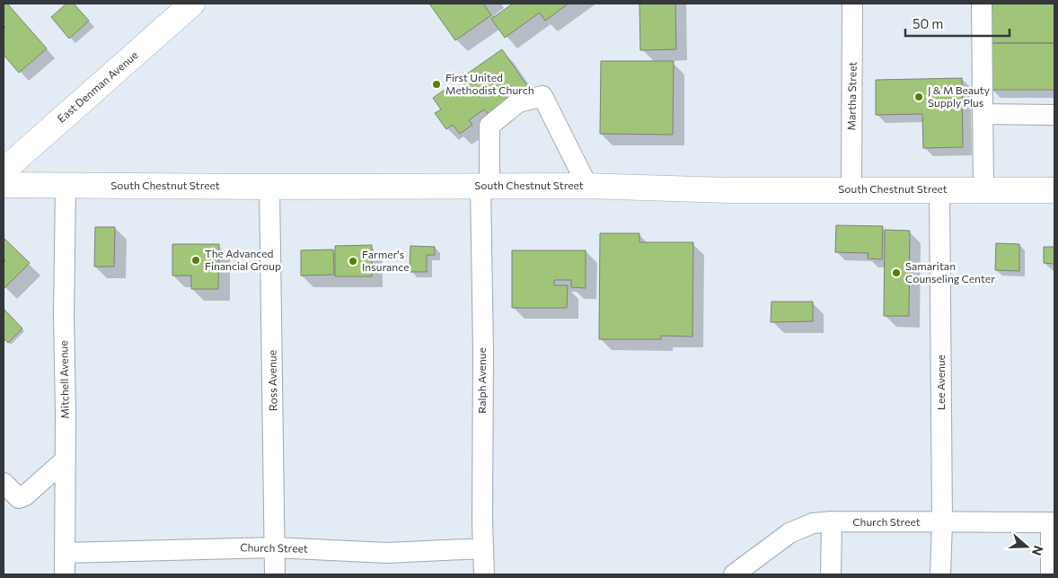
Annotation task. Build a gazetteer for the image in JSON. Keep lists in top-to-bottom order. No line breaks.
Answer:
{"streets":{"main road":["East Denman Avenue","South Chestnut Street"],"street":["Martha Street","Mitchell Avenue","Ross Avenue","Ralph Avenue","Lee Avenue","Church Street"]},"crossings":[["Martha Street","South Chestnut Street"],["South Chestnut Street","Mitchell Avenue"],["South Chestnut Street","Ross Avenue"],["South Chestnut Street","Ralph Avenue"],["South Chestnut Street","Lee Avenue"],["Mitchell Avenue","Church Street"],["Ross Avenue","Church Street"],["Ralph Avenue","Church Street"],["Lee Avenue","Church Street"]],"places":["First United Methodist Church","J & M Beauty Supply Plus","The Advanced Financial Group","Farmer's Insurance","Samaritan Counseling Center"],"scale_bar":"50 m","north":"right"}
